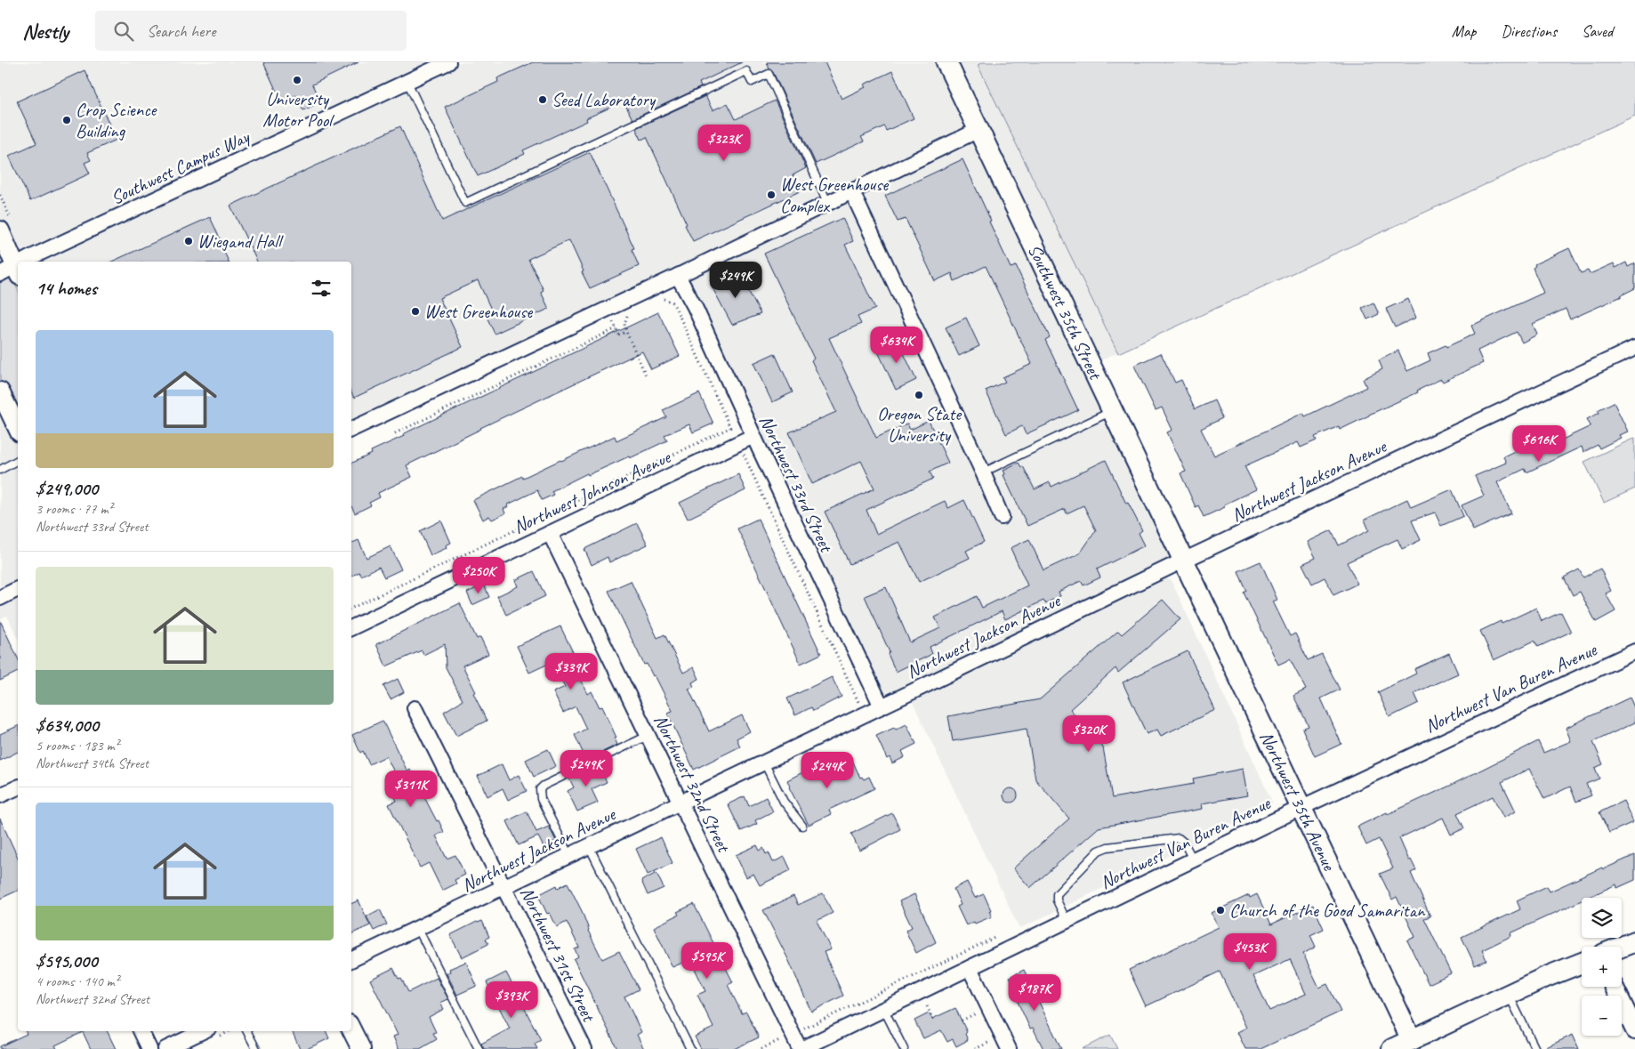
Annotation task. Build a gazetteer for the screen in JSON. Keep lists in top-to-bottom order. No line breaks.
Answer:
{"streets":{"main road":["Southwest 35th Street","Northwest 35th Avenue"],"street":["Southwest Campus Way","Northwest Jackson Avenue","Northwest 33rd Street","Northwest Johnson Avenue","Northwest Van Buren Avenue","Northwest 32nd Street","Northwest 31st Street"]},"crossings":[["Southwest 35th Street","Northwest Jackson Avenue"],["Southwest 35th Street","Northwest 35th Avenue"],["Northwest Jackson Avenue","Northwest 33rd Street"],["Northwest Jackson Avenue","Northwest 32nd Street"],["Northwest Jackson Avenue","Northwest 35th Avenue"],["Northwest Jackson Avenue","Northwest 31st Street"],["Northwest 33rd Street","Northwest Johnson Avenue"],["Northwest Johnson Avenue","Northwest 32nd Street"],["Northwest Van Buren Avenue","Northwest 32nd Street"],["Northwest Van Buren Avenue","Northwest 35th Avenue"]],"places":["University Motor Pool","Seed Laboratory","Crop Science Building","West Greenhouse Complex","Wiegand Hall","West Greenhouse","Oregon State University","Church of the Good Samaritan"],"page":{"header":"Nestly","search":"Search here","nav":["Map","Directions","Saved"],"price":["$323K","$249K","$634K","$616K","$250K","$339K","$320K","$249K","$244K","$311K","$453K","$595K","$187K","$393K"],"heading":"14 homes","list":[{"name":"$249,000","note":"3 rooms · 77 m² · Northwest 33rd Street"},{"name":"$634,000","note":"5 rooms · 183 m² · Northwest 34th Street"},{"name":"$595,000","note":"4 rooms · 140 m² · Northwest 32nd Street"}],"map_buttons":["+","−"]}}
